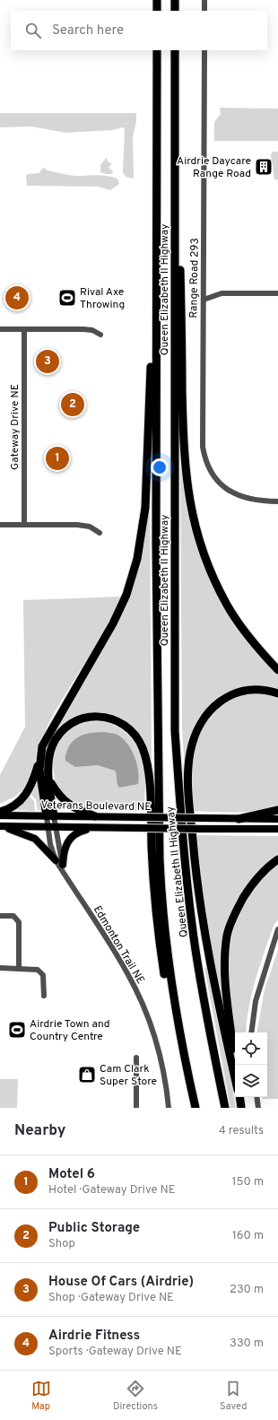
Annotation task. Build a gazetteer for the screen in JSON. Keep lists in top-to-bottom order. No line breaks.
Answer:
{"streets":{"highway":["Queen Elizabeth II Highway"],"main road":["Veterans Boulevard NE"],"street":["Range Road 293","Gateway Drive NE","Edmonton Trail NE"]},"crossings":[["Veterans Boulevard NE","Edmonton Trail NE"]],"places":{"building":["Airdrie Daycare Range Road"],"sports":["Rival Axe Throwing","Airdrie Town and Country Centre"],"shop":["Cam Clark Super Store"]},"page":{"search":"Search here","pins":["4","3","2","1"],"heading":["Nearby","4 results"],"list":[{"mark":"1","name":"Motel 6","note":"Hotel · Gateway Drive NE","value":"150 m"},{"mark":"2","name":"Public Storage","note":"Shop","value":"160 m"},{"mark":"3","name":"House Of Cars (Airdrie)","note":"Shop · Gateway Drive NE","value":"230 m"},{"mark":"4","name":"Airdrie Fitness","note":"Sports · Gateway Drive NE","value":"330 m"}],"nav":["Map","Directions","Saved"]}}
